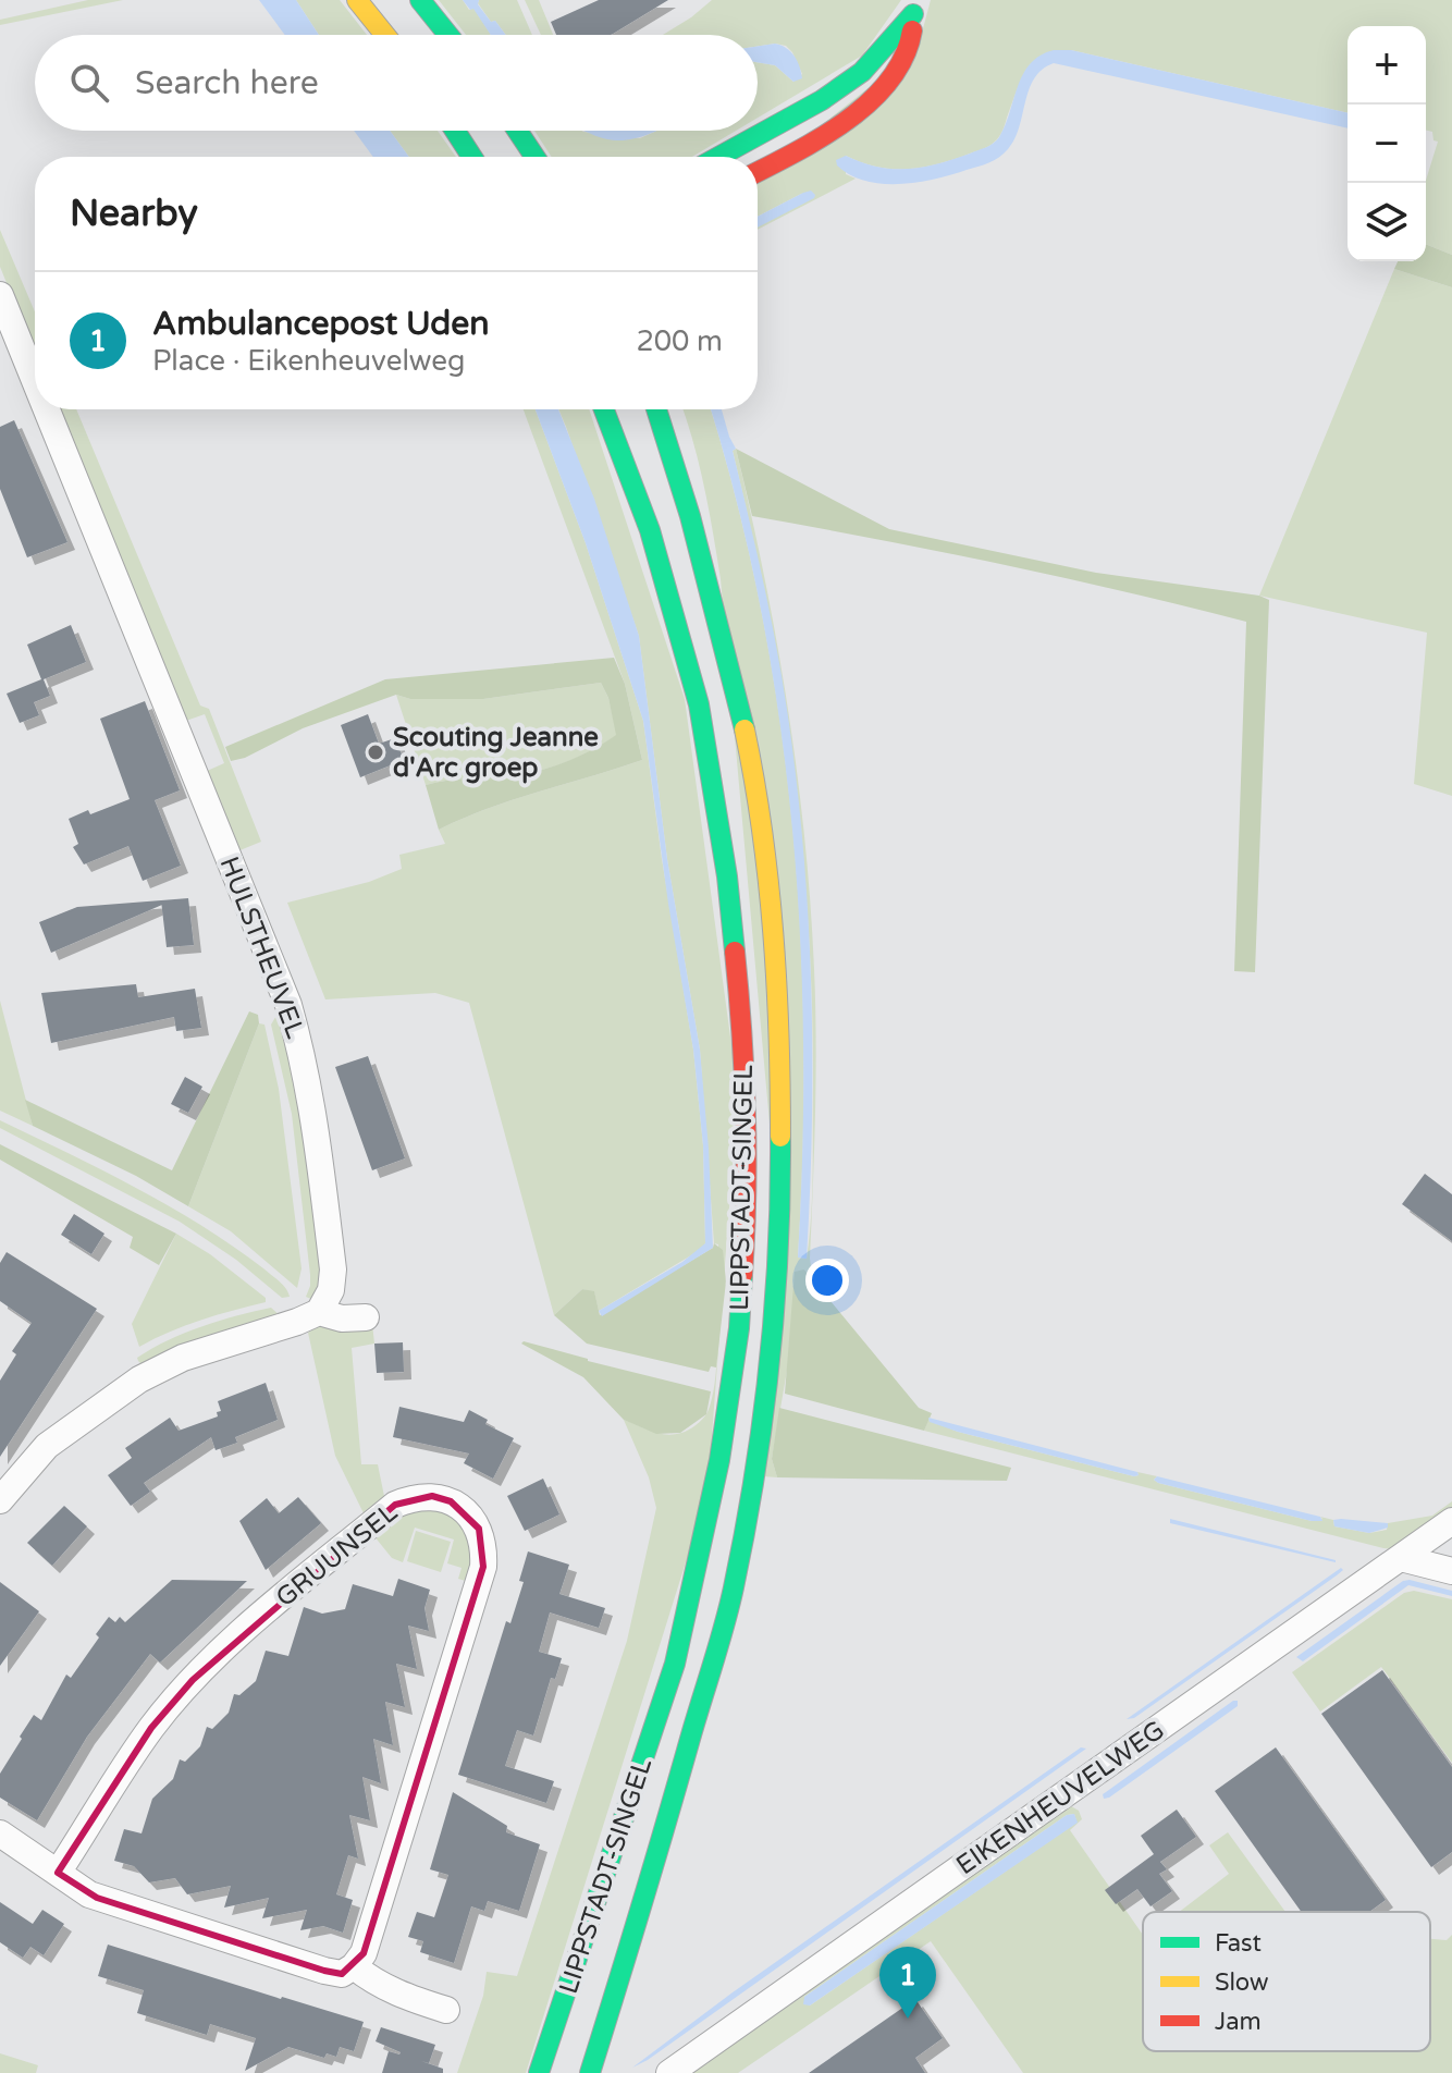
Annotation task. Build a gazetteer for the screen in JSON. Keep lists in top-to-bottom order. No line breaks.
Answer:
{"streets":{"main road":["LIPPSTADT-SINGEL"],"street":["HULSTHEUVEL","GRUUNSEL","EIKENHEUVELWEG"]},"places":["Scouting Jeanne d'Arc groep"],"legend":["Fast","Slow","Jam"],"page":{"map_buttons":["+","−"],"search":"Search here","heading":"Nearby","list":[{"mark":"1","name":"Ambulancepost Uden","note":"Place · Eikenheuvelweg","value":"200 m"}],"pins":"1"}}
